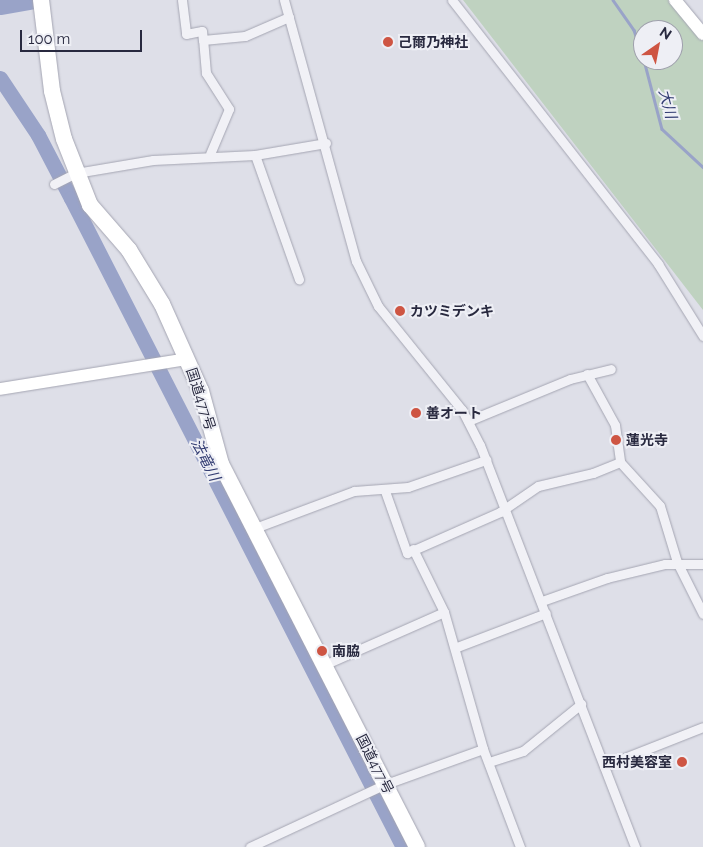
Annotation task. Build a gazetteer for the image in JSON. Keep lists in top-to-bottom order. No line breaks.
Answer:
{"streets":{"highway":["国道477号"]},"water":["大川","法竜川"],"places":["己爾乃神社","カツミデンキ","善オート","蓮光寺","南脇","西村美容室"],"scale_bar":"100 m","north":"top right"}
